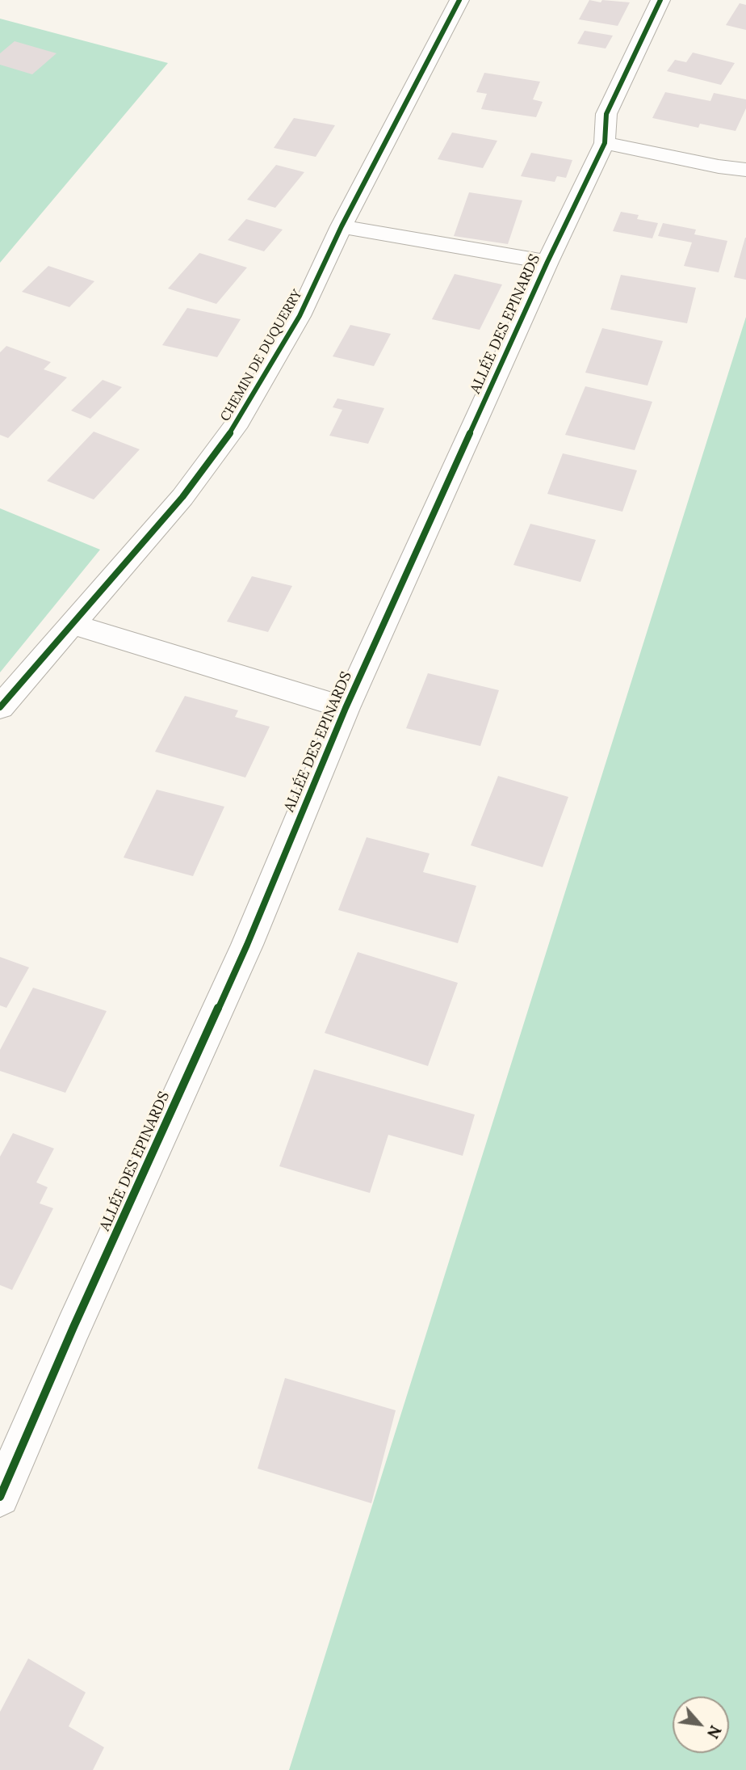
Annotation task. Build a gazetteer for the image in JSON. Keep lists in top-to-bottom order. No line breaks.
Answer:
{"streets":{"street":["ALLÉE DES EPINARDS","CHEMIN DE DUQUERRY"]},"north":"bottom right"}
